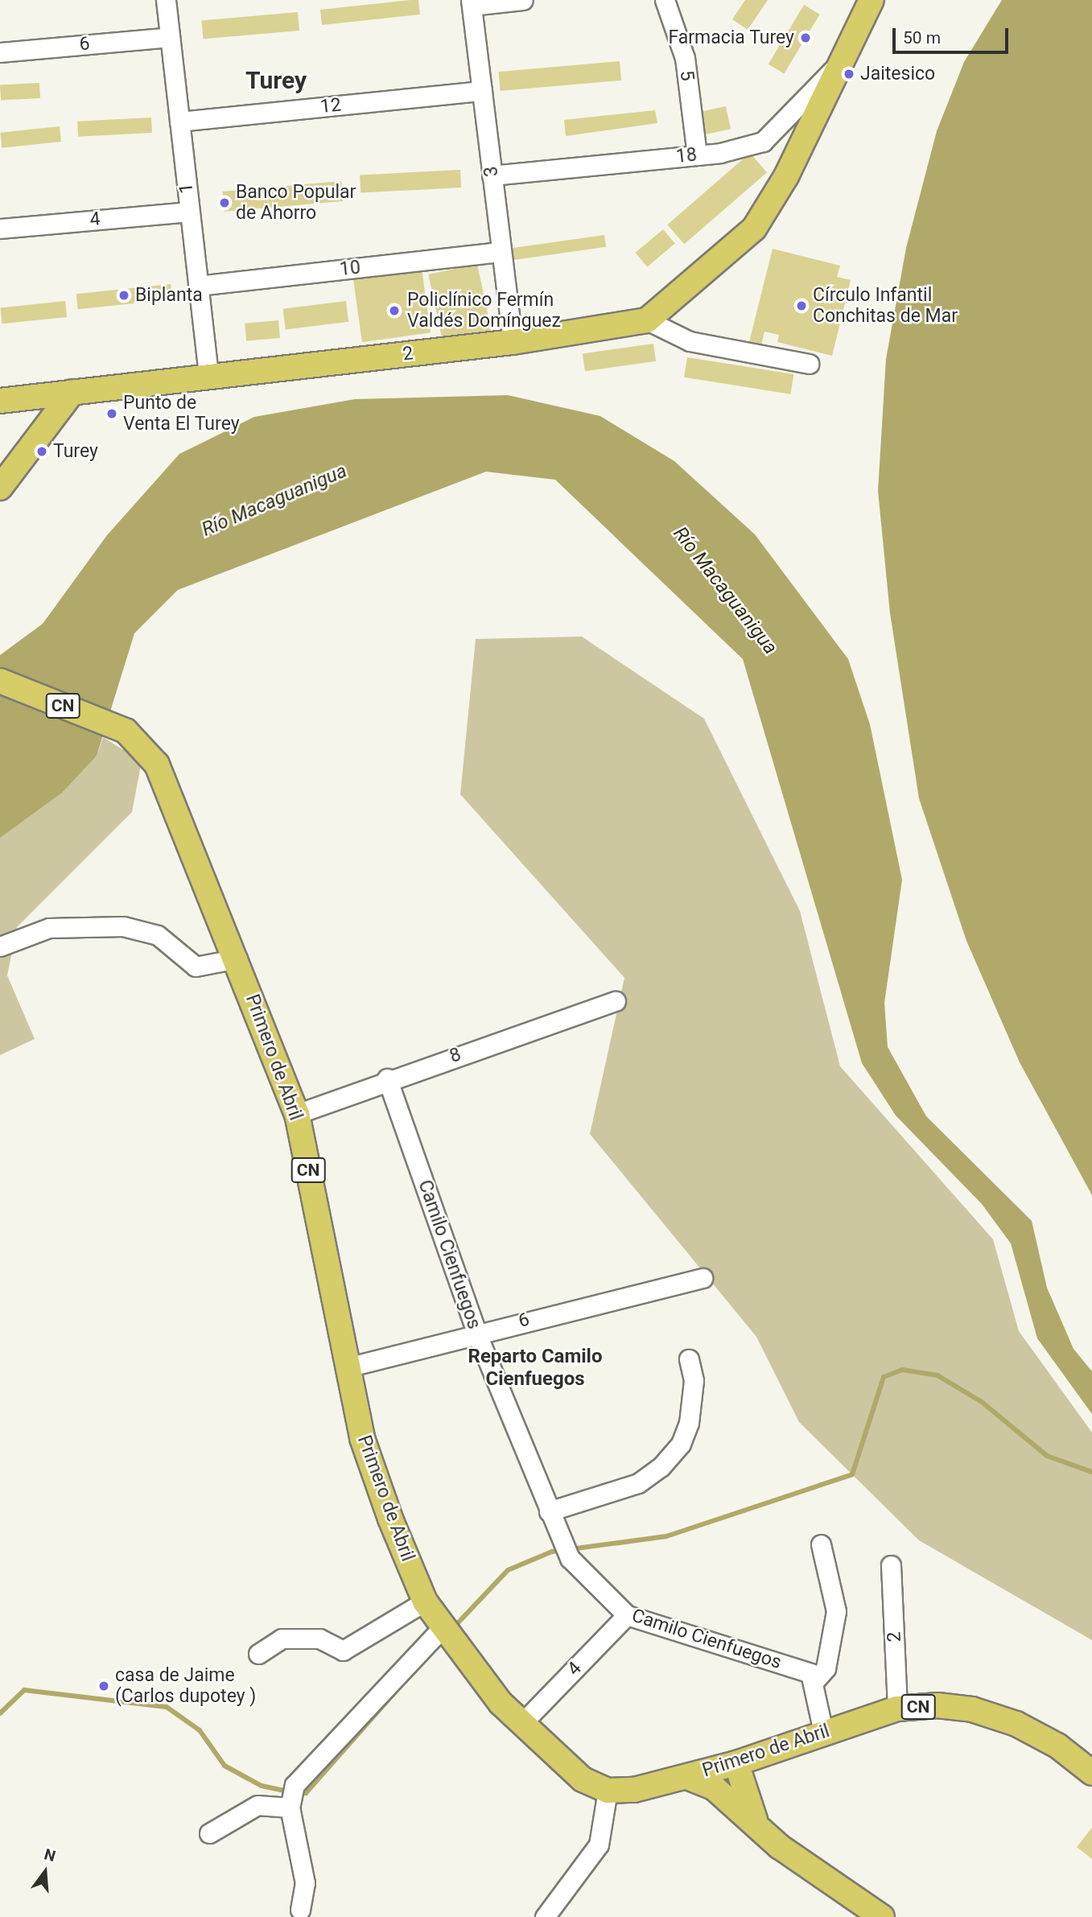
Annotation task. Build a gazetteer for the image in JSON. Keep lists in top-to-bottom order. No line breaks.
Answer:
{"streets":{"main road":["2","CN","Primero de Abril"],"street":["6","5","12","18","3","1","4","10","8","Camilo Cienfuegos"]},"crossings":[["6","1"],["6","Primero de Abril"],["6","Camilo Cienfuegos"],["5","18"],["12","3"],["12","1"],["18","3"],["3","10"],["3","2"],["1","4"],["1","10"],["1","2"],["4","Primero de Abril"],["4","Camilo Cienfuegos"],["2","Primero de Abril"],["8","Primero de Abril"],["8","Camilo Cienfuegos"]],"districts":["Turey","Reparto Camilo Cienfuegos"],"water":["Río Macaguanigua"],"places":["Farmacia Turey","Jaitesico","Banco Popular de Ahorro","Biplanta","Círculo Infantil Conchitas de Mar","Policlínico Fermín Valdés Domínguez","Punto de Venta El Turey","Turey","casa de Jaime (Carlos dupotey )"],"scale_bar":"50 m","north":"top"}
